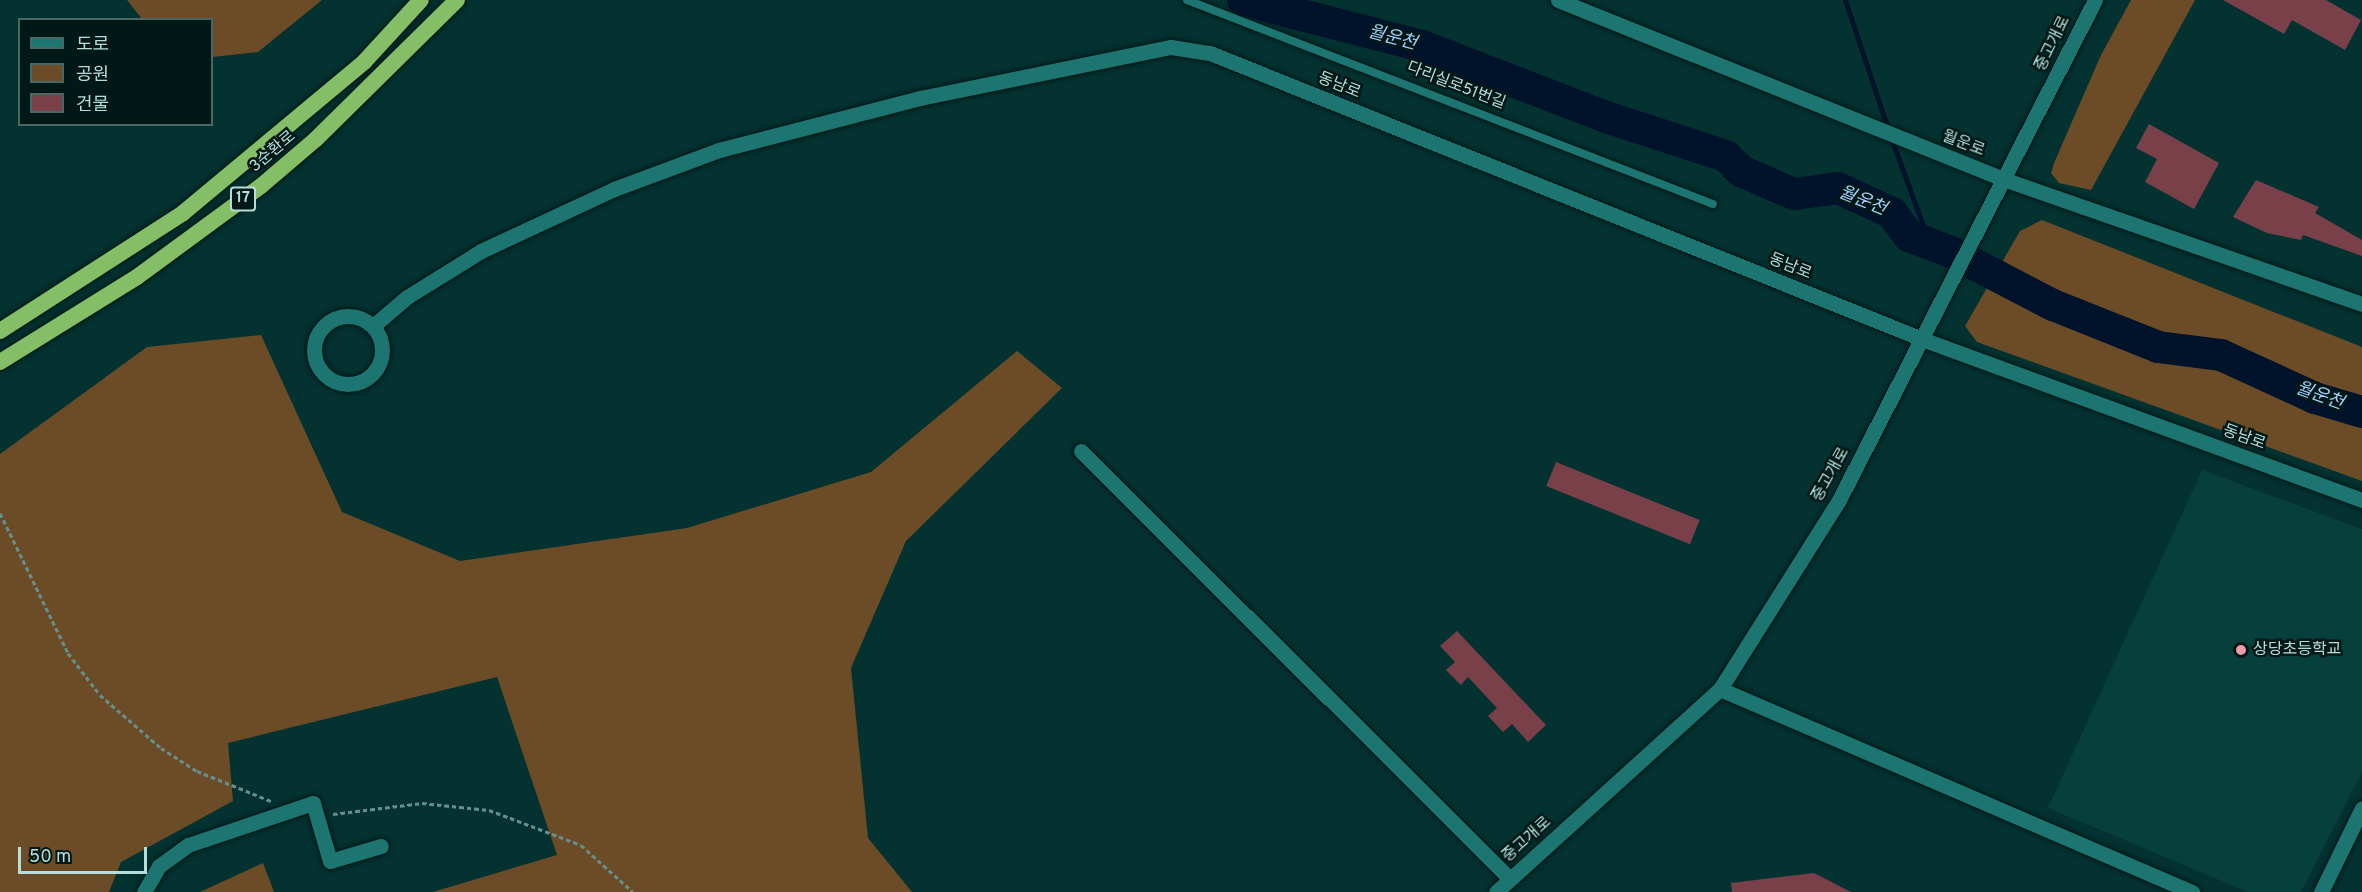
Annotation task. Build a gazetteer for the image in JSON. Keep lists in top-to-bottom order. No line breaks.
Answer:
{"streets":{"highway":["3순환로","17"],"street":["중고개로","동남로","월운로"],"lane":["다리실로51번길"]},"crossings":[["중고개로","동남로"],["중고개로","월운로"]],"water":["월운천"],"places":["상당초등학교"],"legend":["도로","공원","건물"],"scale_bar":"50 m"}
